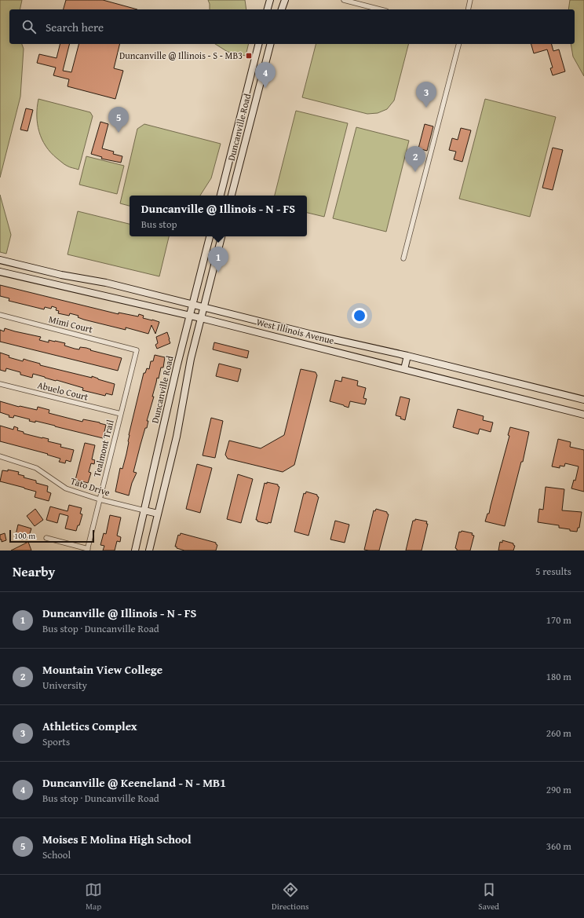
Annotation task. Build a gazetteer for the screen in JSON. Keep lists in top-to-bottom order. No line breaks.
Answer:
{"streets":{"main road":["Duncanville Road","West Illinois Avenue"],"street":["Mimi Court","Abuelo Court","Tealmont Trail","Tato Drive"]},"crossings":[["Duncanville Road","West Illinois Avenue"],["Duncanville Road","Tato Drive"],["Mimi Court","Tealmont Trail"],["Abuelo Court","Tealmont Trail"],["Tealmont Trail","Tato Drive"]],"places":{"transit":["Duncanville @ Illinois - S - MB3"]},"scale_bar":"100 m","page":{"search":"Search here","pins":["4","3","5","2","1"],"popup":["Duncanville @ Illinois - N - FS","Bus stop"],"scale":"100 m","heading":["Nearby","5 results"],"list":[{"mark":"1","name":"Duncanville @ Illinois - N - FS","note":"Bus stop · Duncanville Road","value":"170 m"},{"mark":"2","name":"Mountain View College","note":"University","value":"180 m"},{"mark":"3","name":"Athletics Complex","note":"Sports","value":"260 m"},{"mark":"4","name":"Duncanville @ Keeneland - N - MB1","note":"Bus stop · Duncanville Road","value":"290 m"},{"mark":"5","name":"Moises E Molina High School","note":"School","value":"360 m"}],"nav":["Map","Directions","Saved"]}}
